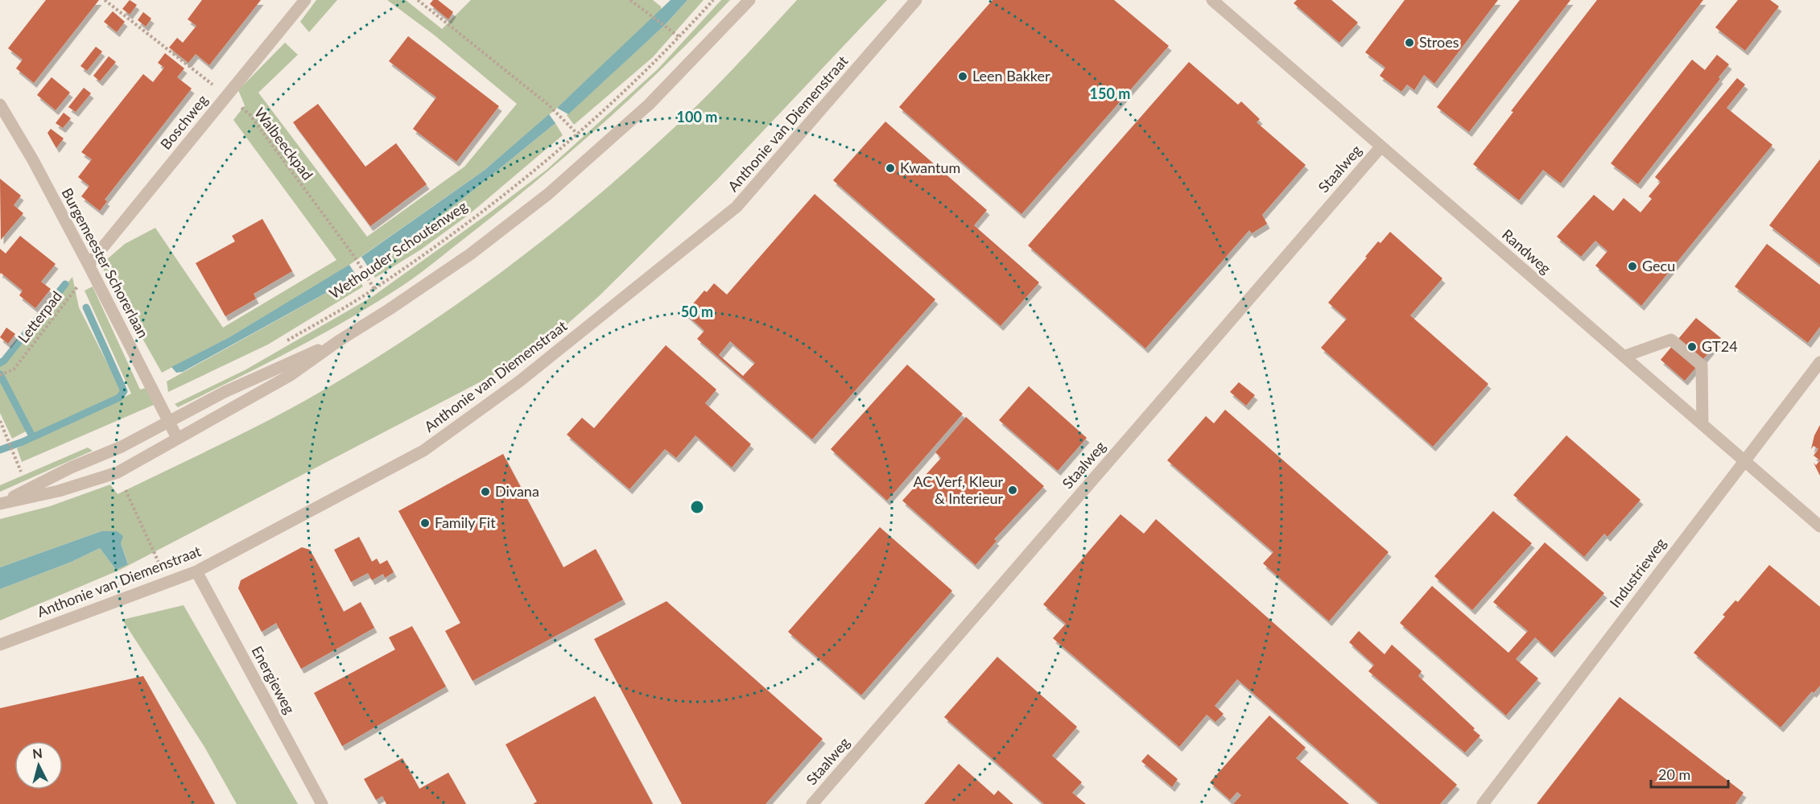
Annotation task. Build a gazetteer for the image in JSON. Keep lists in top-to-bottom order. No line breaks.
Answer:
{"streets":{"street":["Boschweg","Anthonie van Diemenstraat","Staalweg","Randweg","Burgemeester Schorerlaan","Industrieweg","Energieweg"],"path":["Walbeeckpad","Wethouder Schoutenweg","Letterpad"]},"crossings":[["Boschweg","Walbeeckpad"],["Boschweg","Burgemeester Schorerlaan"],["Boschweg","Letterpad"],["Anthonie van Diemenstraat","Energieweg"],["Walbeeckpad","Wethouder Schoutenweg"],["Staalweg","Randweg"],["Randweg","Industrieweg"],["Burgemeester Schorerlaan","Letterpad"]],"places":["Stroes","Leen Bakker","Kwantum","Gecu","GT24","AC Verf, Kleur & Interieur","Divana","Family Fit"],"scale_bar":"20 m","north":"top","rings":["150 m","100 m","50 m"]}
